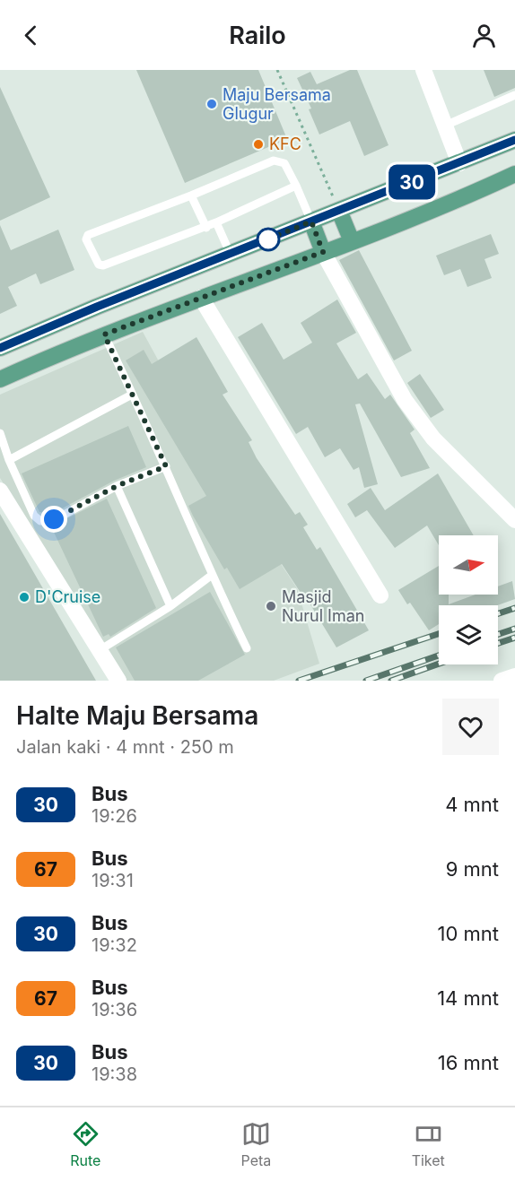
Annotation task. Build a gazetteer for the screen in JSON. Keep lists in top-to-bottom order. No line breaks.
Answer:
{"places":["Maju Bersama Glugur","KFC","D'Cruise","Masjid Nurul Iman"],"lines":["bus line 30"],"north":"right","page":{"header":"Railo","on_map":"30","heading":["Halte Maju Bersama","Jalan kaki · 4 mnt · 250 m"],"list":[{"mark":"30","name":"Bus","note":"19:26","value":"4 mnt"},{"mark":"67","name":"Bus","note":"19:31","value":"9 mnt"},{"mark":"30","name":"Bus","note":"19:32","value":"10 mnt"},{"mark":"67","name":"Bus","note":"19:36","value":"14 mnt"},{"mark":"30","name":"Bus","note":"19:38","value":"16 mnt"}],"tabs":["Rute","Peta","Tiket"]}}
